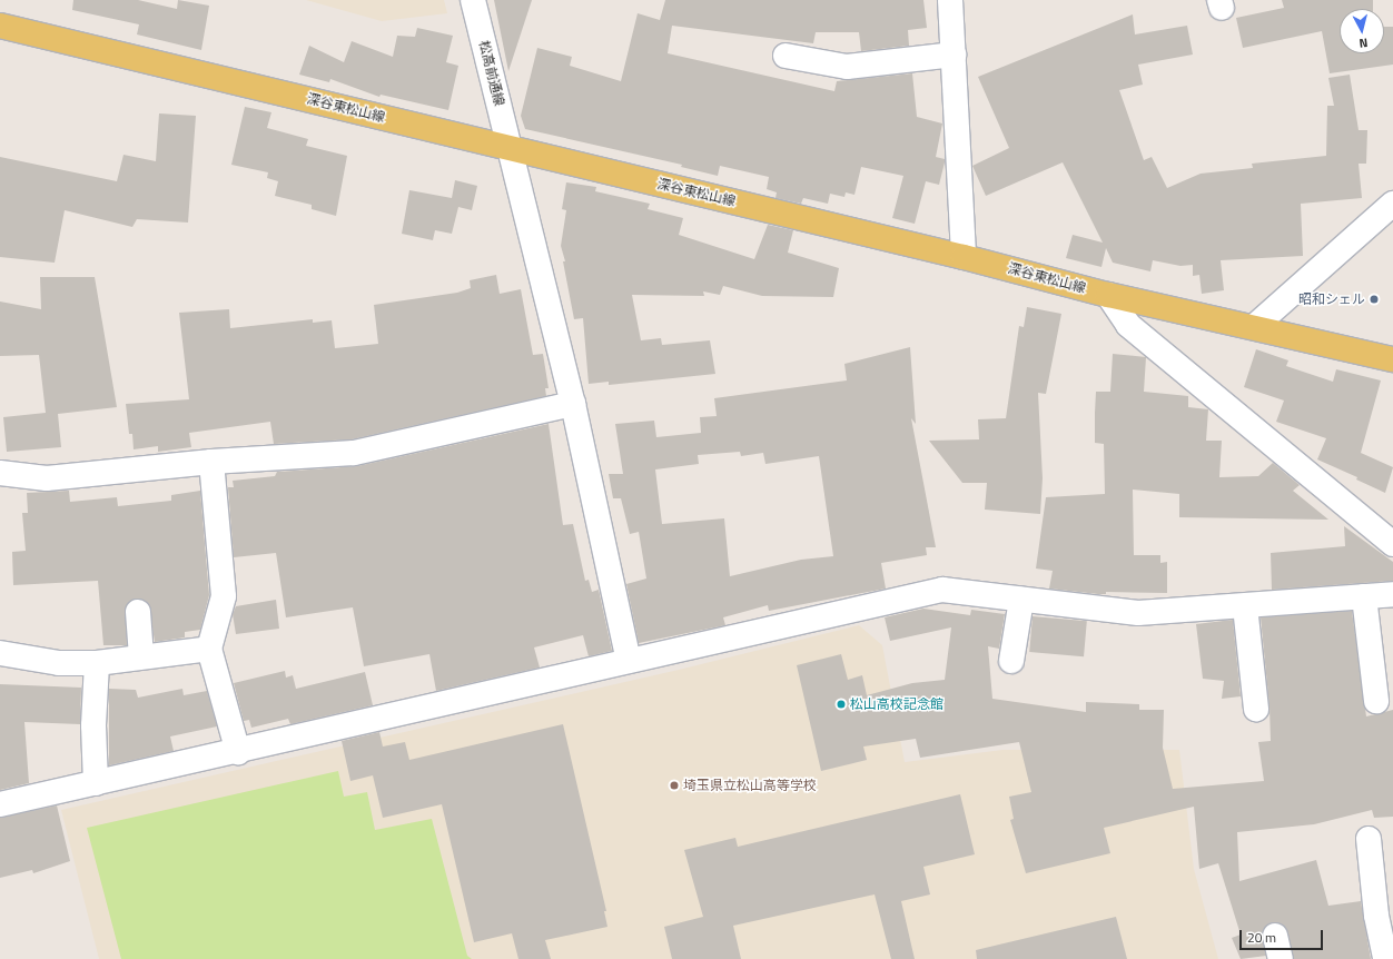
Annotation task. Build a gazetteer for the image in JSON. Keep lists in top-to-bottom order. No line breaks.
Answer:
{"streets":{"main road":["深谷東松山線"],"street":["松高前通線"]},"crossings":[["松高前通線","深谷東松山線"]],"places":["昭和シェル","松山高校記念館","埼玉県立松山高等学校"],"scale_bar":"20 m","north":"bottom"}
